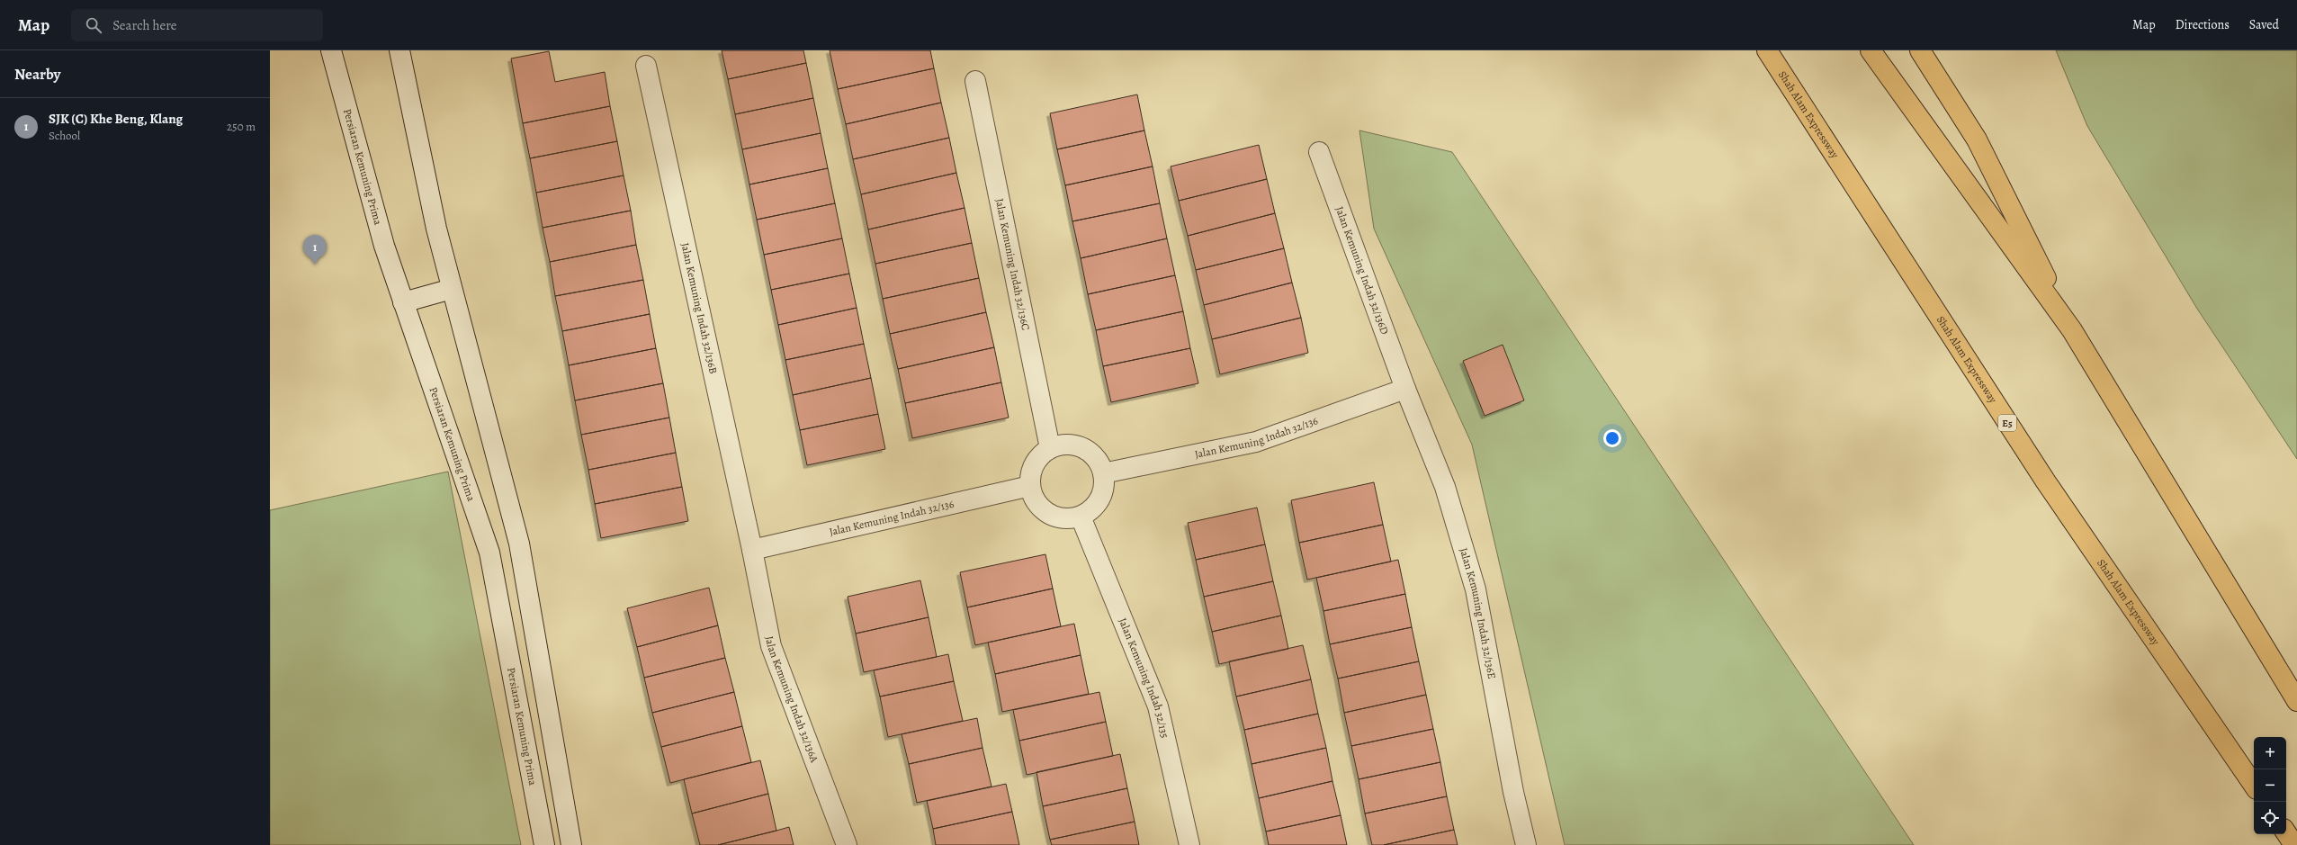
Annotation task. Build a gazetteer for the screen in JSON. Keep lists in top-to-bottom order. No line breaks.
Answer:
{"streets":{"highway":["Shah Alam Expressway","E5"],"street":["Persiaran Kemuning Prima","Jalan Kemuning Indah 32/136C","Jalan Kemuning Indah 32/136D","Jalan Kemuning Indah 32/136B","Jalan Kemuning Indah 32/136","Jalan Kemuning Indah 32/136E","Jalan Kemuning Indah 32/135","Jalan Kemuning Indah 32/136A"]},"crossings":[["Jalan Kemuning Indah 32/136C","Jalan Kemuning Indah 32/136"],["Jalan Kemuning Indah 32/136C","Jalan Kemuning Indah 32/135"],["Jalan Kemuning Indah 32/136D","Jalan Kemuning Indah 32/136"],["Jalan Kemuning Indah 32/136D","Jalan Kemuning Indah 32/136E"],["Jalan Kemuning Indah 32/136B","Jalan Kemuning Indah 32/136"],["Jalan Kemuning Indah 32/136B","Jalan Kemuning Indah 32/136A"],["Jalan Kemuning Indah 32/136","Jalan Kemuning Indah 32/136E"],["Jalan Kemuning Indah 32/136","Jalan Kemuning Indah 32/135"],["Jalan Kemuning Indah 32/136","Jalan Kemuning Indah 32/136A"]],"page":{"header":"Map","search":"Search here","nav":["Map","Directions","Saved"],"heading":"Nearby","list":[{"mark":"1","name":"SJK (C) Khe Beng, Klang","note":"School","value":"250 m"}],"pins":"1","map_buttons":["+","−"]}}
